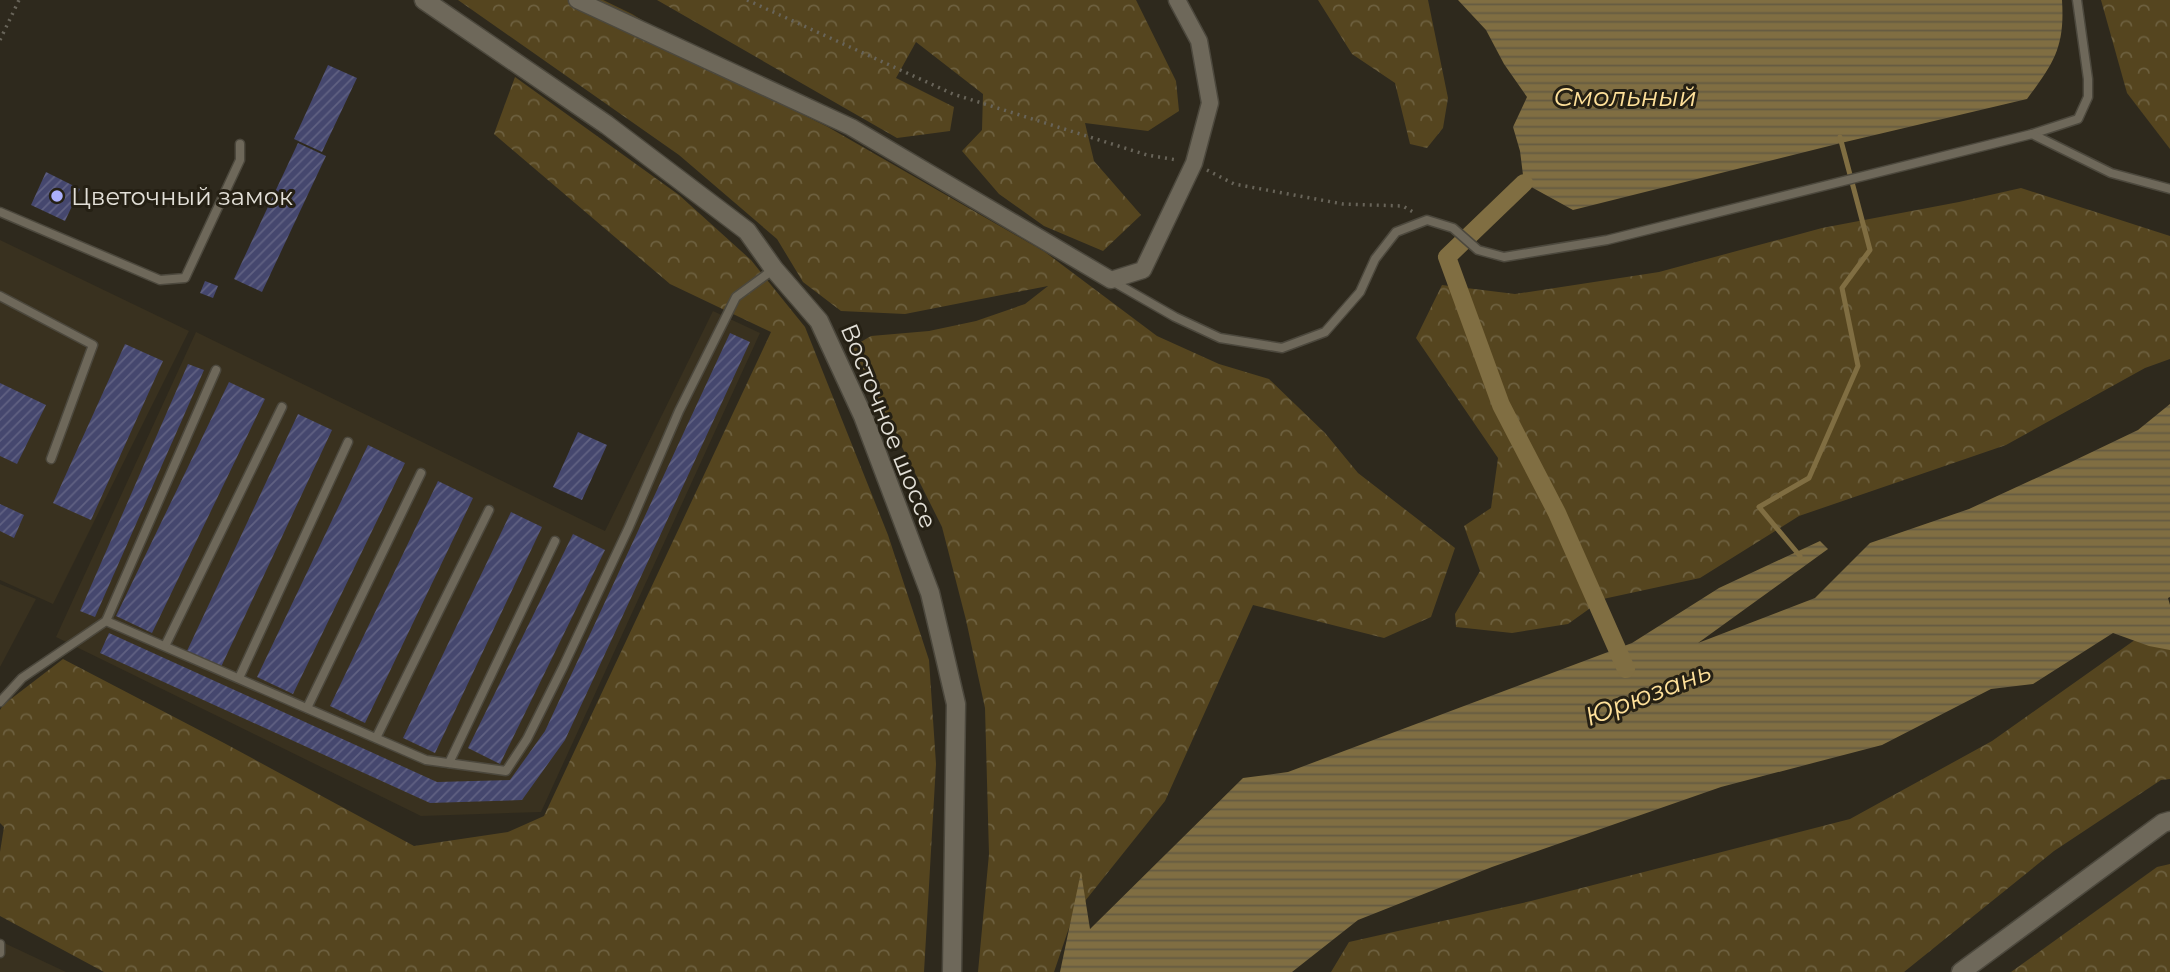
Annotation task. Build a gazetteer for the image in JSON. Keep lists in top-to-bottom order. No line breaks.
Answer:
{"streets":{"main road":["Восточное шоссе"]},"water":["Смольный","Юрюзань"],"places":["Цветочный замок"]}
